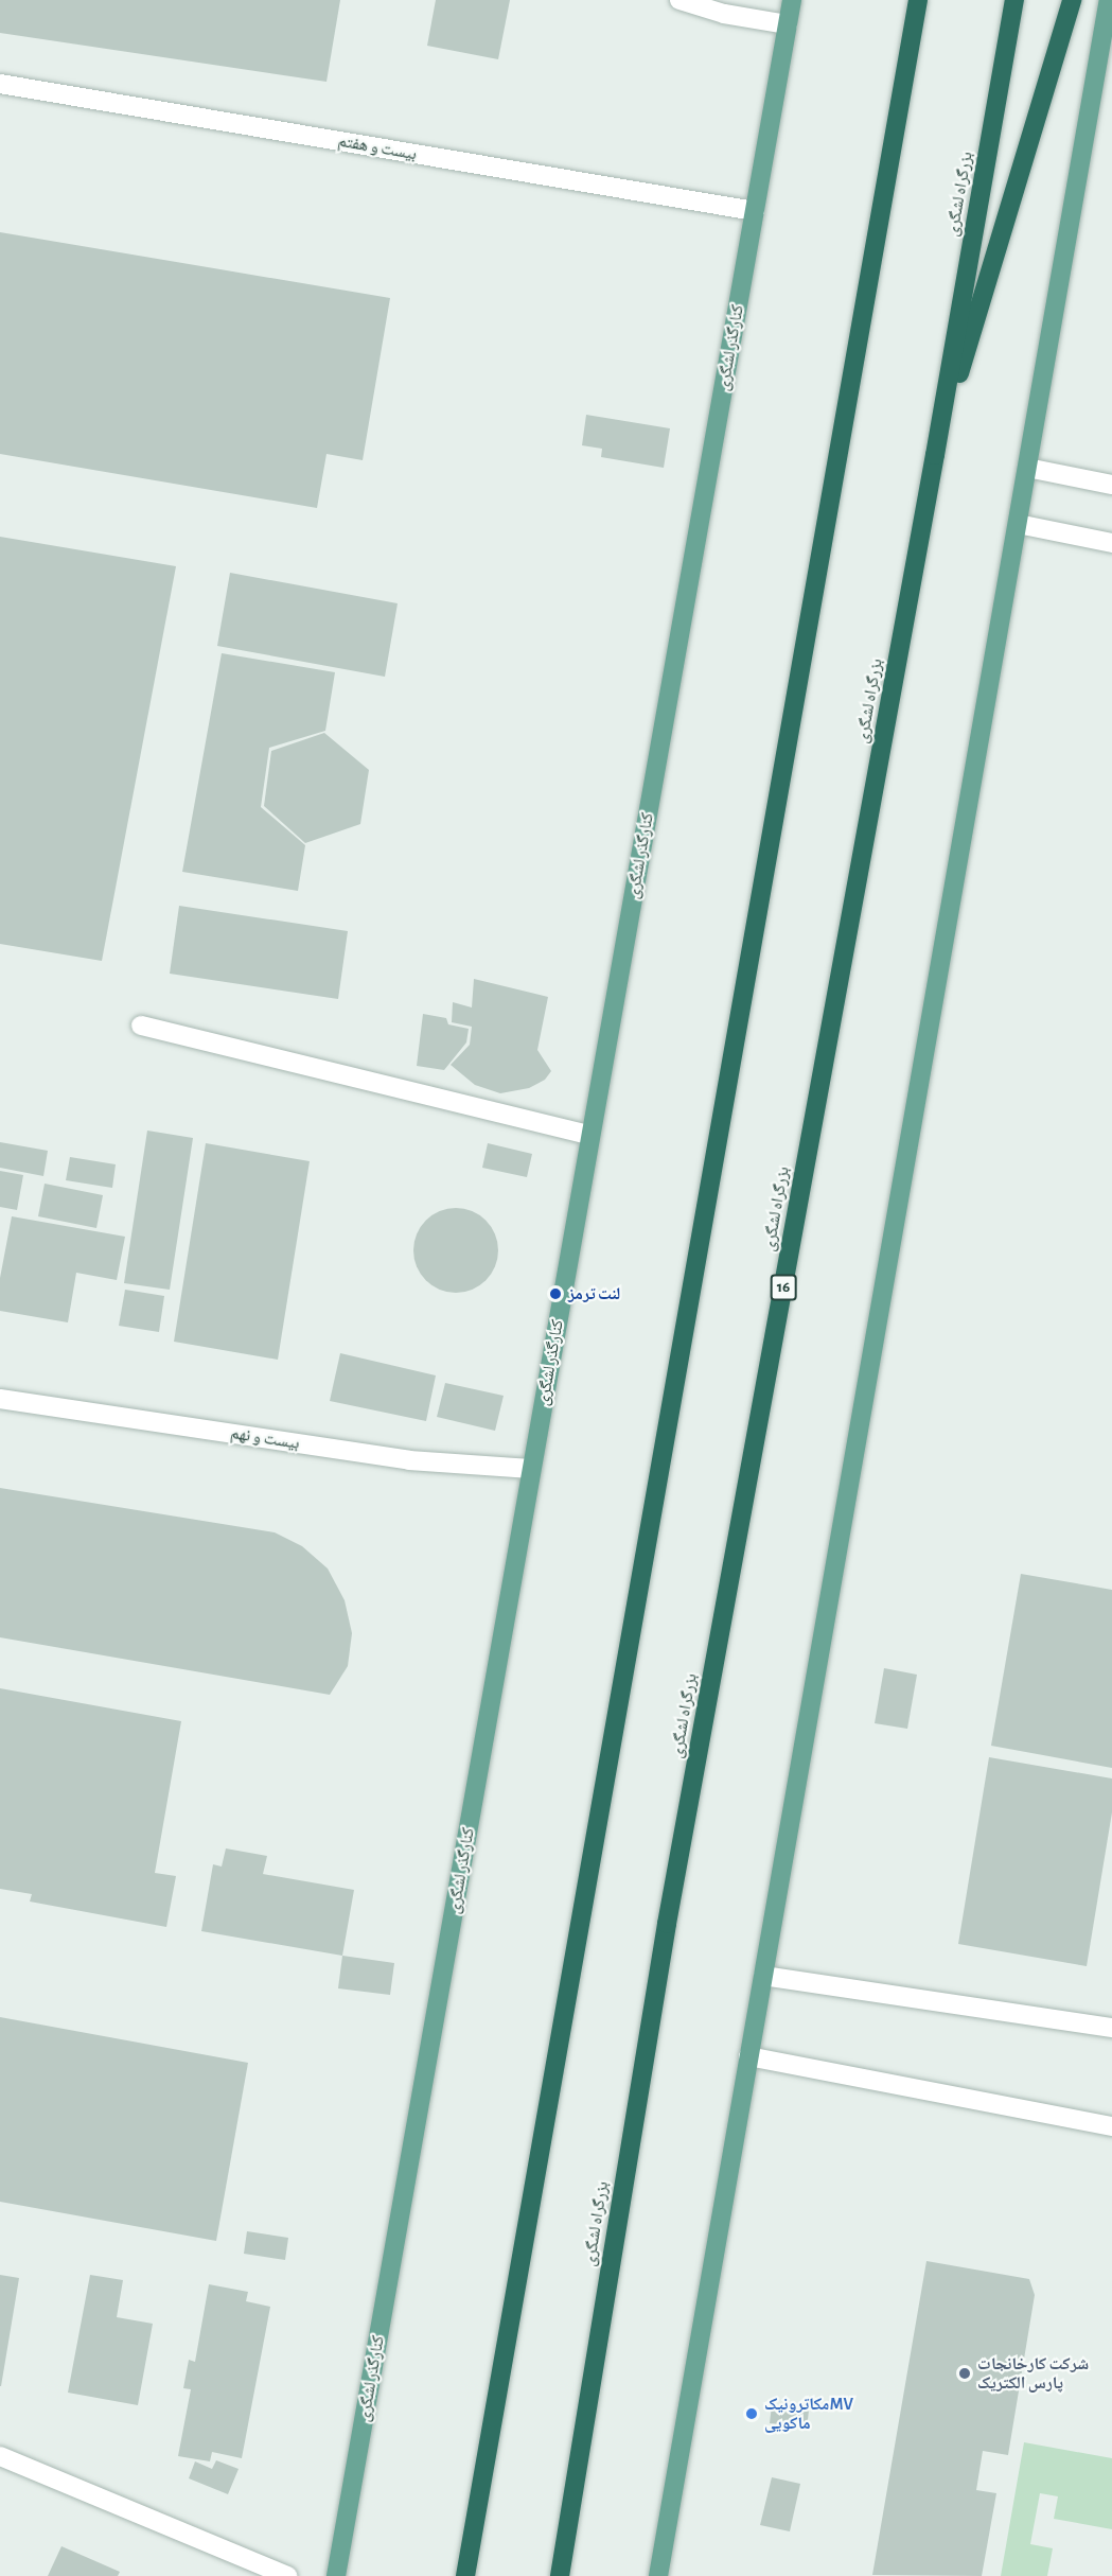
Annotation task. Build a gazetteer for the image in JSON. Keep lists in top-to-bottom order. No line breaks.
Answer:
{"streets":{"highway":["بزرگراه لشگری","16"],"main road":["کنارگذر لشگری"],"street":["بیست و هفتم","بیست و نهم"]},"crossings":[["بیست و هفتم","کنارگذر لشگری"],["کنارگذر لشگری","بیست و نهم"]],"places":["لنت ترمز","شرکت کارخانجات پارس الکتریک","مکاترونیکMV ماکویی"]}
